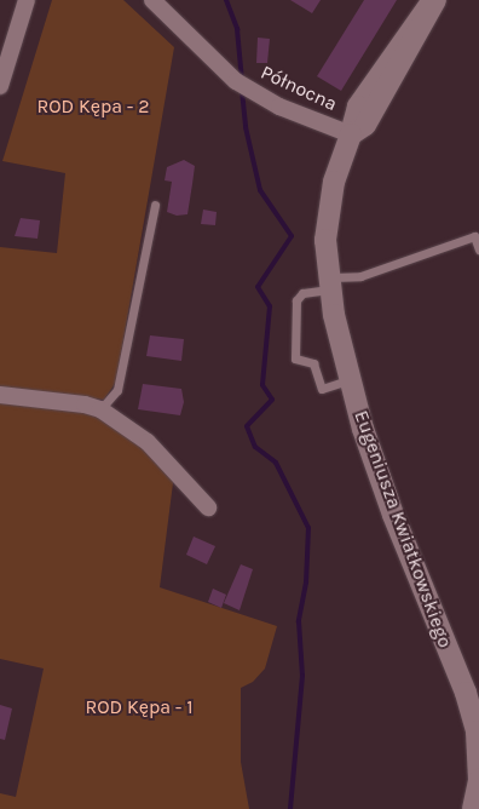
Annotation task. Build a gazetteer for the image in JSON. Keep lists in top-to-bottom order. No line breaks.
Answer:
{"streets":{"street":["Północna","Eugeniusza Kwiatkowskiego"]},"crossings":[["Północna","Eugeniusza Kwiatkowskiego"]],"parks":["ROD Kępa - 2","ROD Kępa - 1"]}
